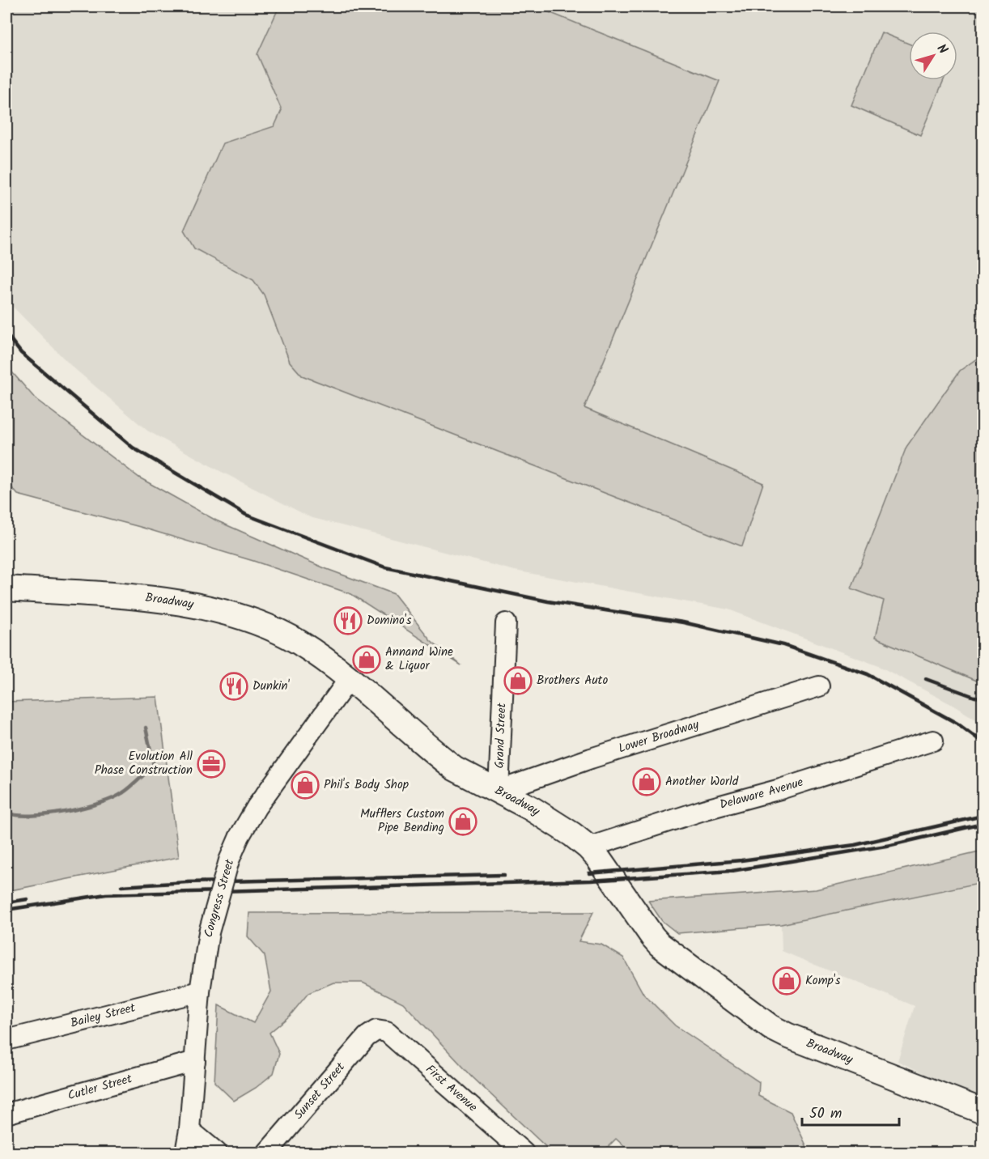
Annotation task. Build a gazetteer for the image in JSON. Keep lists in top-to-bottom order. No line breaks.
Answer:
{"streets":{"main road":["Broadway"],"street":["Grand Street","Lower Broadway","Delaware Avenue","Congress Street","Bailey Street","Cutler Street","First Avenue","Sunset Street"]},"crossings":[["Broadway","Grand Street"],["Broadway","Lower Broadway"],["Broadway","Delaware Avenue"],["Broadway","Congress Street"],["Grand Street","Lower Broadway"],["Congress Street","Bailey Street"],["Congress Street","Cutler Street"],["First Avenue","Sunset Street"]],"places":{"restaurant":["Domino's","Dunkin'"],"shop":["Annand Wine & Liquor","Brothers Auto","Another World","Phil's Body Shop","Mufflers Custom Pipe Bending","Komp's"],"office":["Evolution All Phase Construction"]},"scale_bar":"50 m","north":"top right"}
